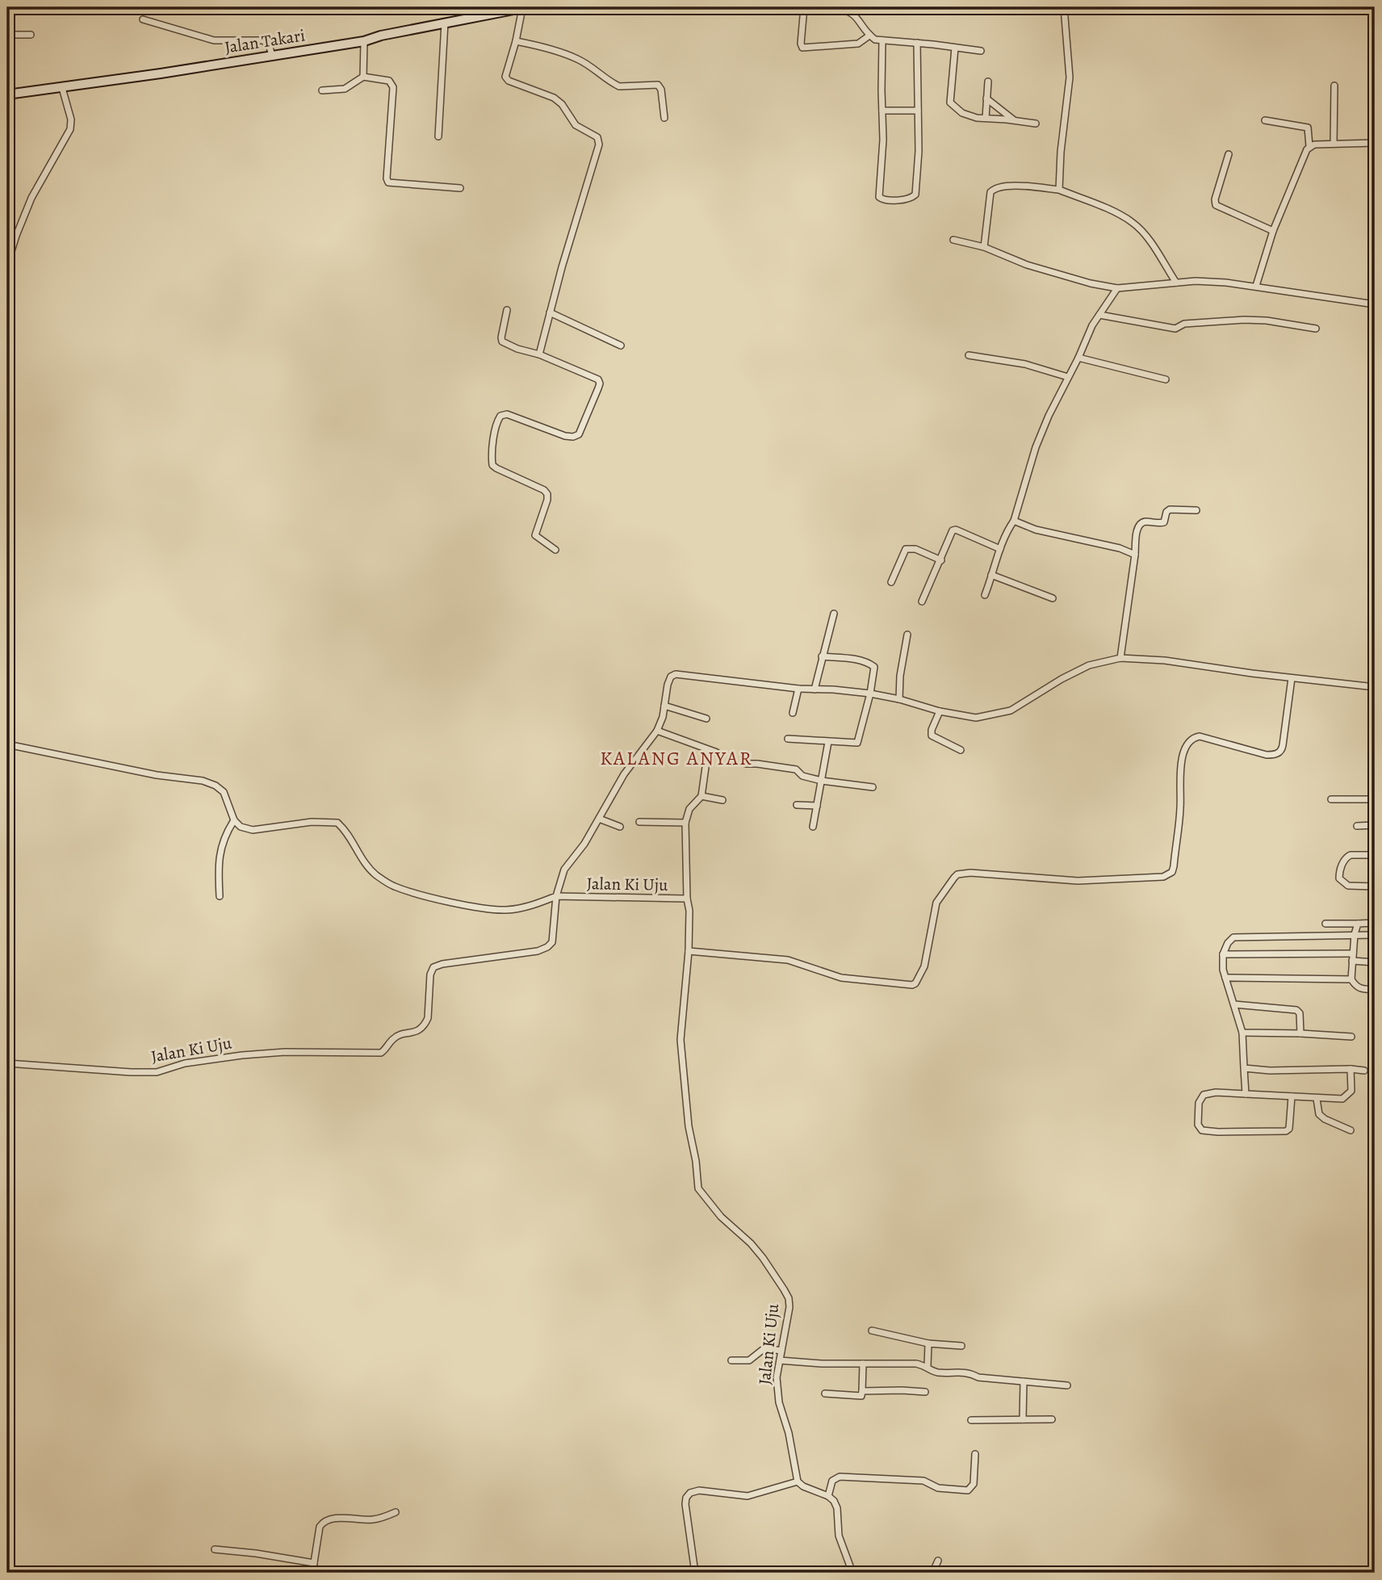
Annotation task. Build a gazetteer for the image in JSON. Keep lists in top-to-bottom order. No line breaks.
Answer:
{"streets":{"street":["Jalan Takari","Jalan Ki Uju"]},"districts":["KALANG ANYAR"]}
